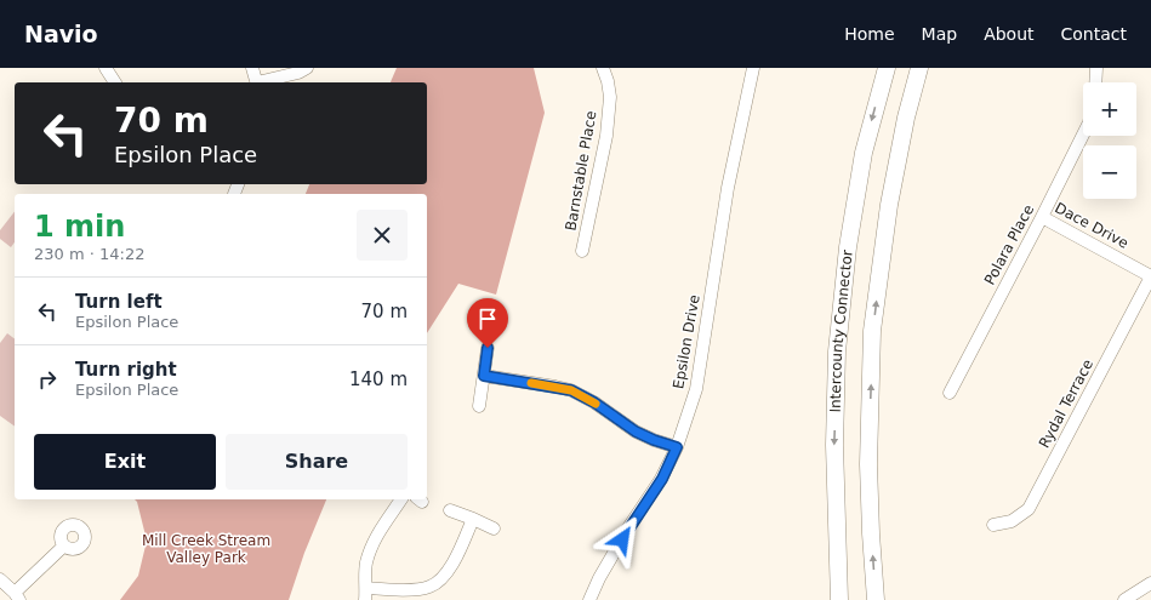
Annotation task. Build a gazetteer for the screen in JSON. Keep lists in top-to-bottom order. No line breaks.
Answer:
{"streets":{"highway":["Intercounty Connector"],"street":["Barnstable Place","Dace Drive","Polara Place","Epsilon Drive","Rydal Terrace"]},"crossings":[["Dace Drive","Polara Place"],["Dace Drive","Rydal Terrace"]],"parks":["Mill Creek Stream Valley Park"],"page":{"header":"Navio","nav":["Home","Map","About","Contact"],"map_buttons":["+","−"],"turn":["70 m","Epsilon Place"],"heading":["1 min","230 m · 14:22"],"list":[{"name":"Turn left","note":"Epsilon Place","value":"70 m"},{"name":"Turn right","note":"Epsilon Place","value":"140 m"}],"buttons":["Exit","Share"]}}
